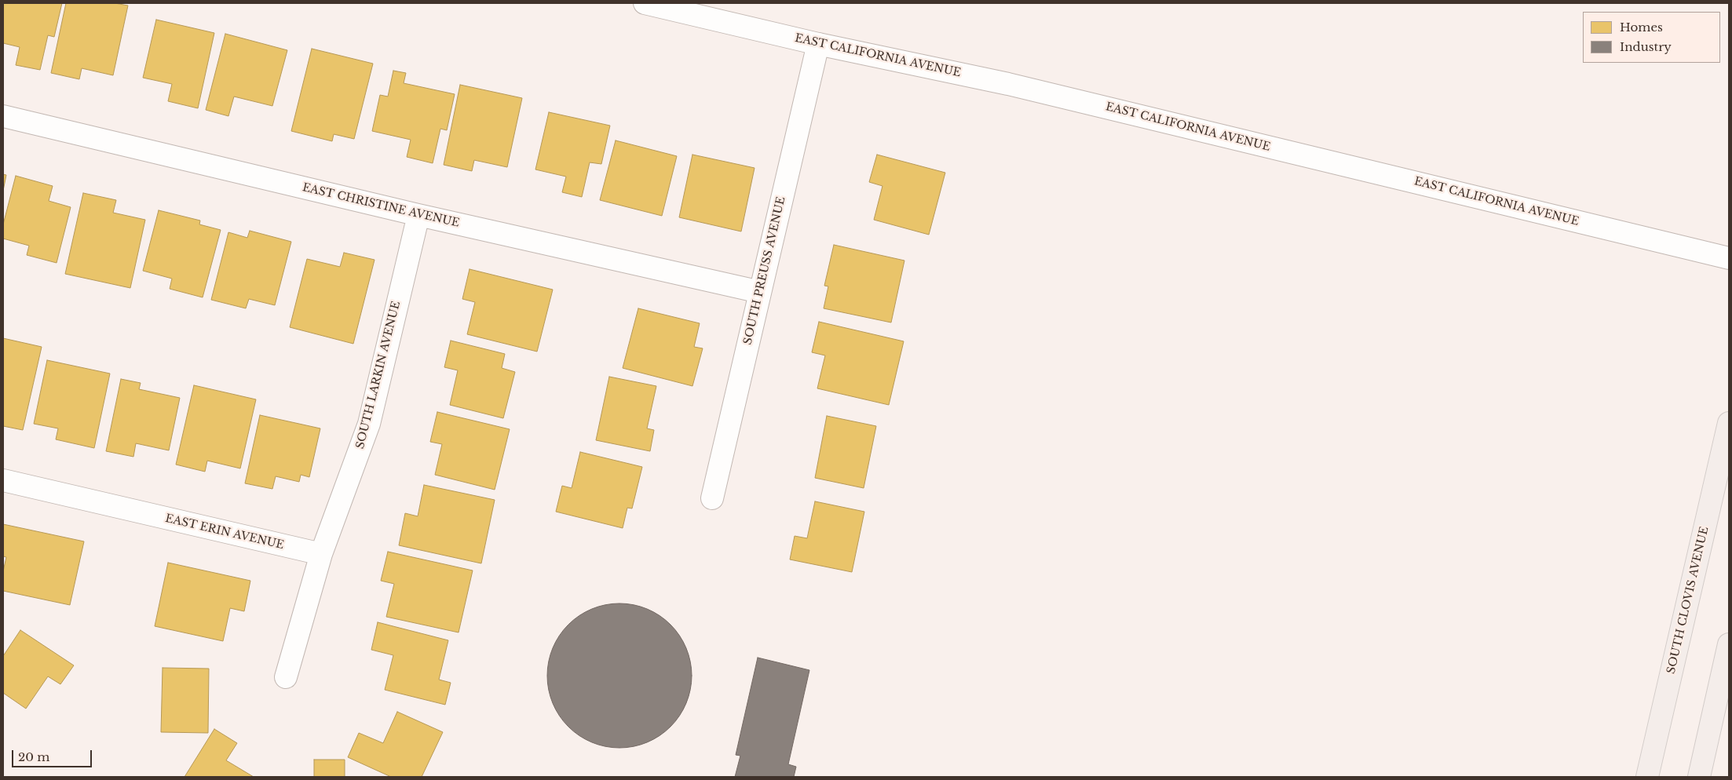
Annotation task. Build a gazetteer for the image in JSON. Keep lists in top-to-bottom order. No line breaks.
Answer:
{"streets":{"main road":["SOUTH CLOVIS AVENUE"],"street":["EAST CALIFORNIA AVENUE","EAST CHRISTINE AVENUE","SOUTH PREUSS AVENUE","SOUTH LARKIN AVENUE","EAST ERIN AVENUE"]},"crossings":[["EAST CALIFORNIA AVENUE","SOUTH PREUSS AVENUE"],["EAST CHRISTINE AVENUE","SOUTH PREUSS AVENUE"],["EAST CHRISTINE AVENUE","SOUTH LARKIN AVENUE"],["SOUTH LARKIN AVENUE","EAST ERIN AVENUE"]],"legend":["Homes","Industry"],"scale_bar":"20 m"}
